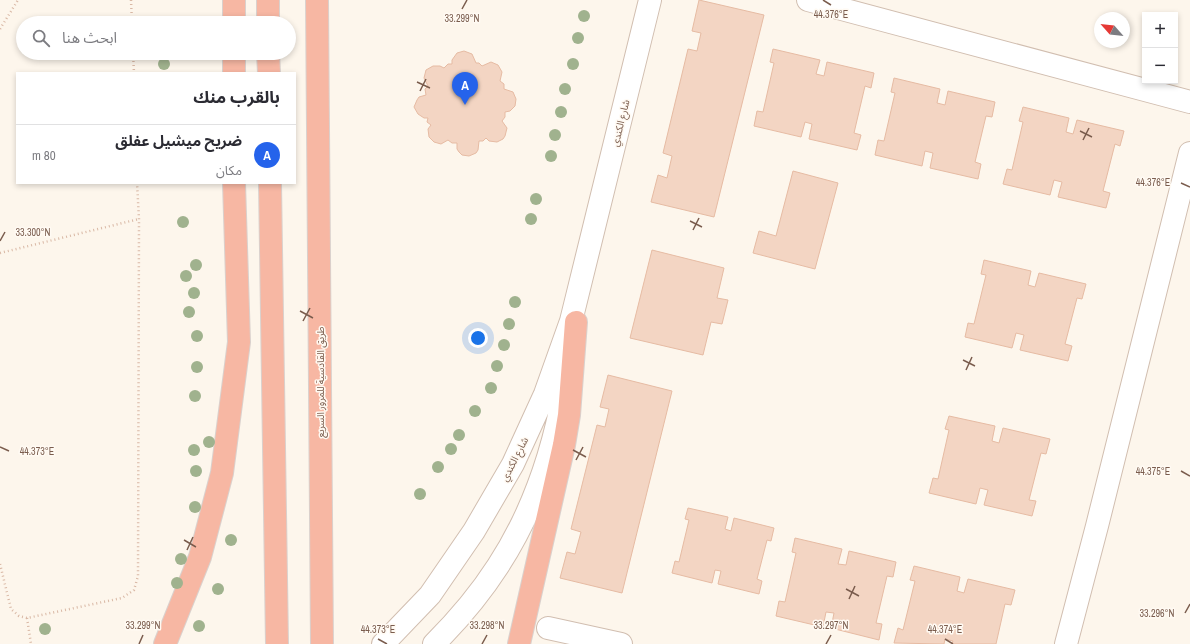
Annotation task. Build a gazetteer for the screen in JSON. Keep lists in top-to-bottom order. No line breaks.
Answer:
{"streets":{"highway":["طريق القادسية للمرور السريع"],"street":["شارع الكندي"]},"north":"top left","page":{"map_buttons":["+","−"],"search":"ابحث هنا","pins":"A","heading":"بالقرب منك","list":[{"mark":"A","name":"ضريح ميشيل عفلق","note":"مكان","value":"80 m"}]},"coordinates":["44.376°E","33.299°N","33.300°N","44.373°E","44.375°E","33.296°N","33.298°N","33.297°N","44.374°E"]}
